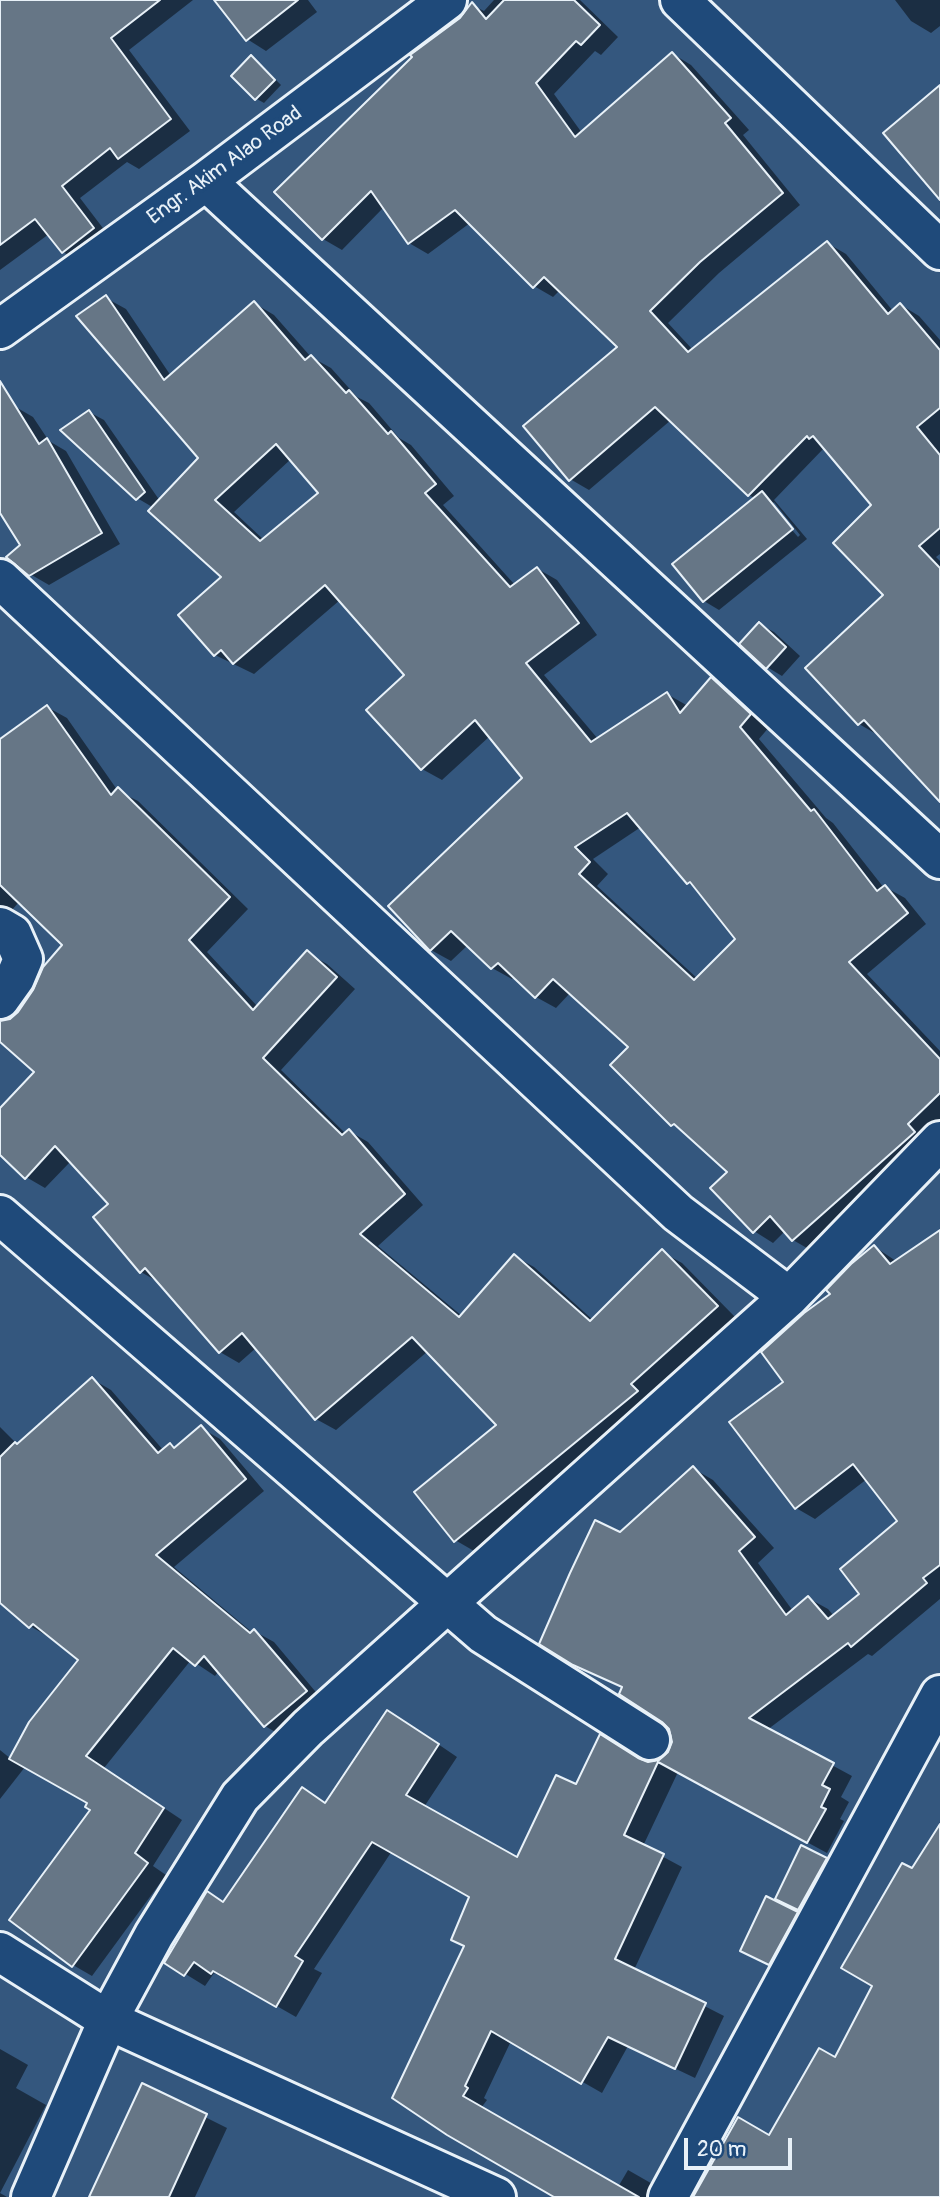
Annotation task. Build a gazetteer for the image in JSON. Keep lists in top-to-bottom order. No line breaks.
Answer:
{"streets":{"street":["Engr. Akim Alao Road"]},"scale_bar":"20 m"}
